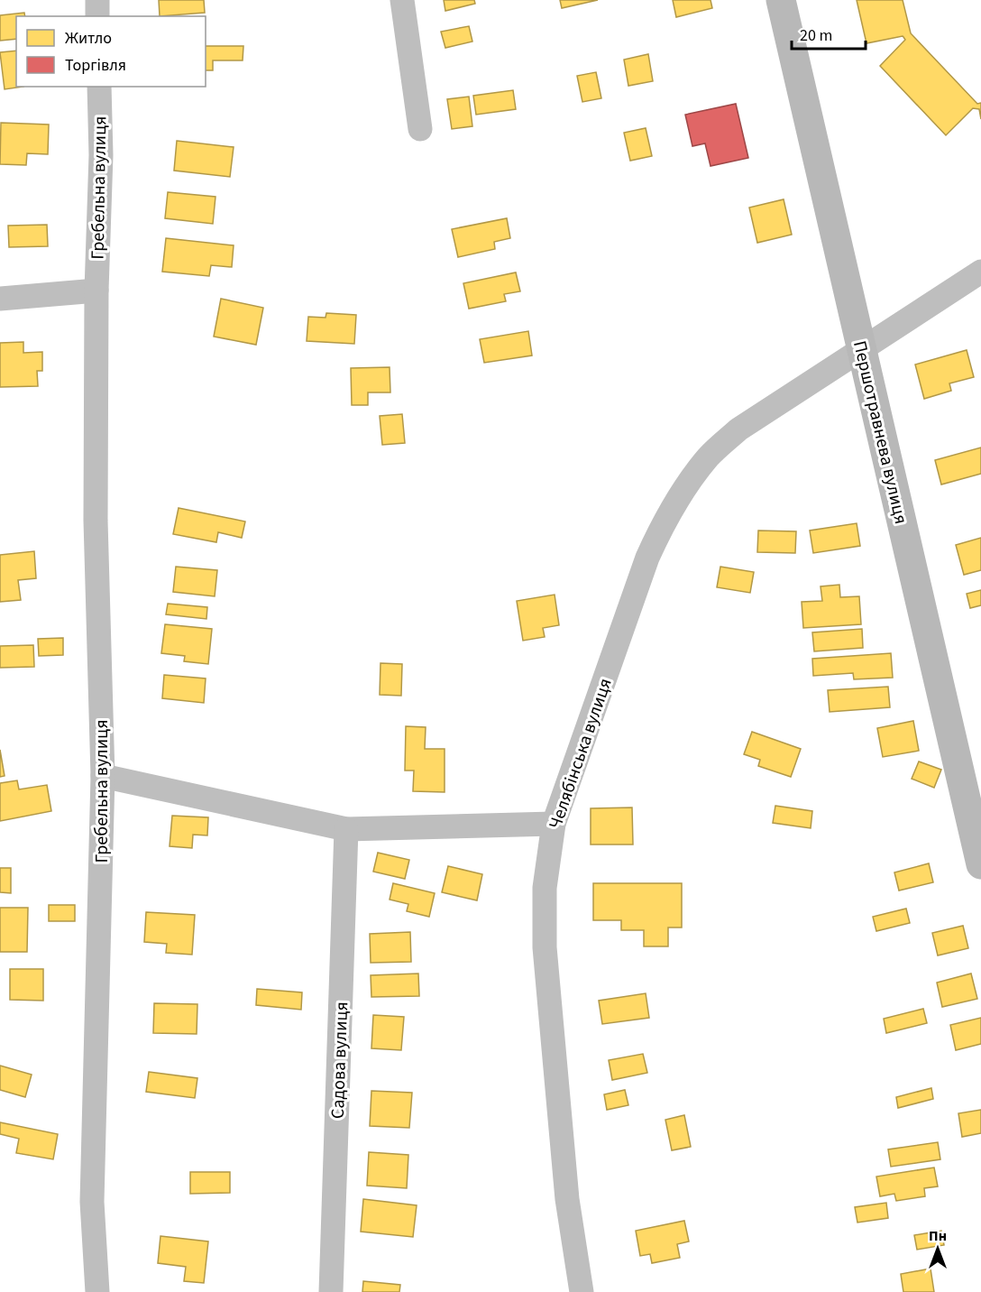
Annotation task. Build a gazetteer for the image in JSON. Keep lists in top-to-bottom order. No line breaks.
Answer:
{"streets":{"street":["Гребельна вулиця","Першотравнева вулиця","Челябінська вулиця","Садова вулиця"]},"crossings":[["Першотравнева вулиця","Челябінська вулиця"]],"legend":["Житло","Торгівля"],"scale_bar":"20 m","north":"top"}
